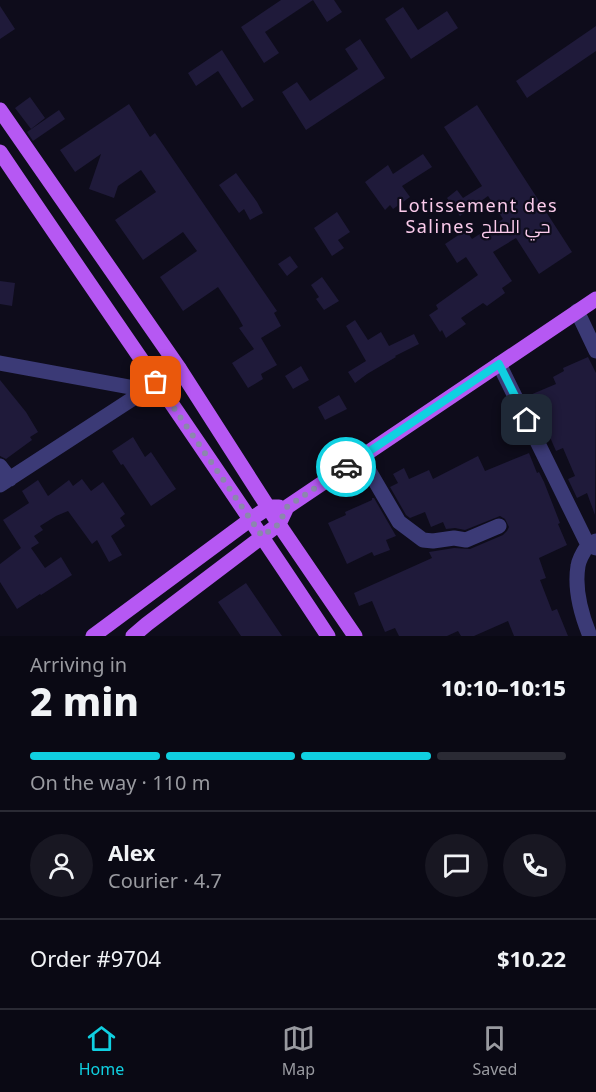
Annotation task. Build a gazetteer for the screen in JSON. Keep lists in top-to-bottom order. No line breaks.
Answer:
{"districts":["Lotissement des Salines حي الملح"],"page":{"heading":["2 min","Arriving in","10:10–10:15"],"panel":["Alex","Courier · 4.7","Order #9704","$10.22"],"bar":"On the way · 110 m","tabs":["Home","Map","Saved"]}}
